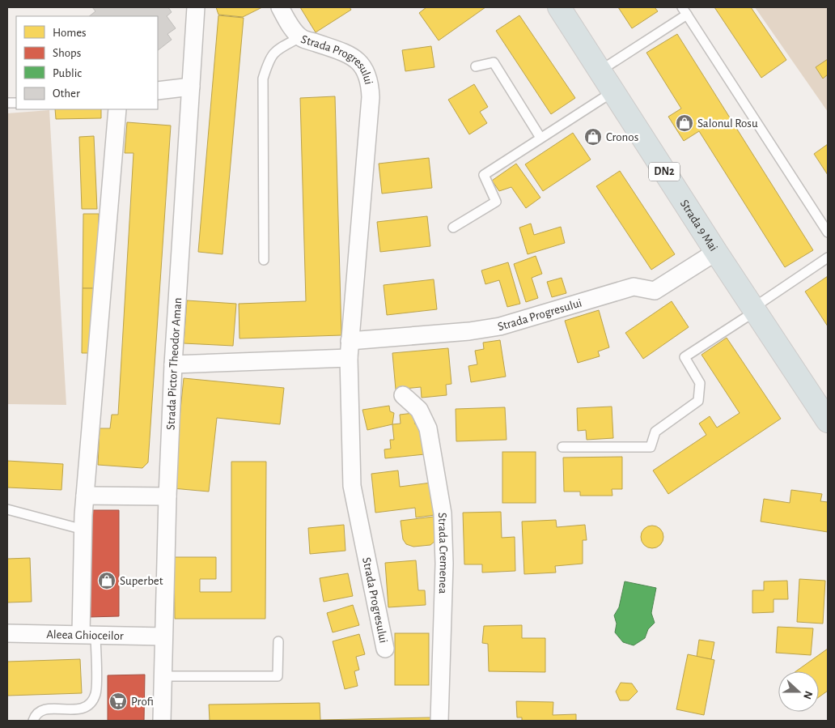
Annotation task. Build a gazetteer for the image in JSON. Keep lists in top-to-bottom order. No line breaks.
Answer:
{"streets":{"main road":["DN2","Strada 9 Mai"],"street":["Strada Progresului","Strada Pictor Theodor Aman","Strada Cremenea","Aleea Ghioceilor"]},"crossings":[["Strada Progresului","Strada 9 Mai"],["Strada Pictor Theodor Aman","Aleea Ghioceilor"]],"places":{"shop":["Salonul Rosu","Cronos","Superbet"],"supermarket":["Profi"]},"legend":["Homes","Shops","Public","Other"],"north":"right"}
